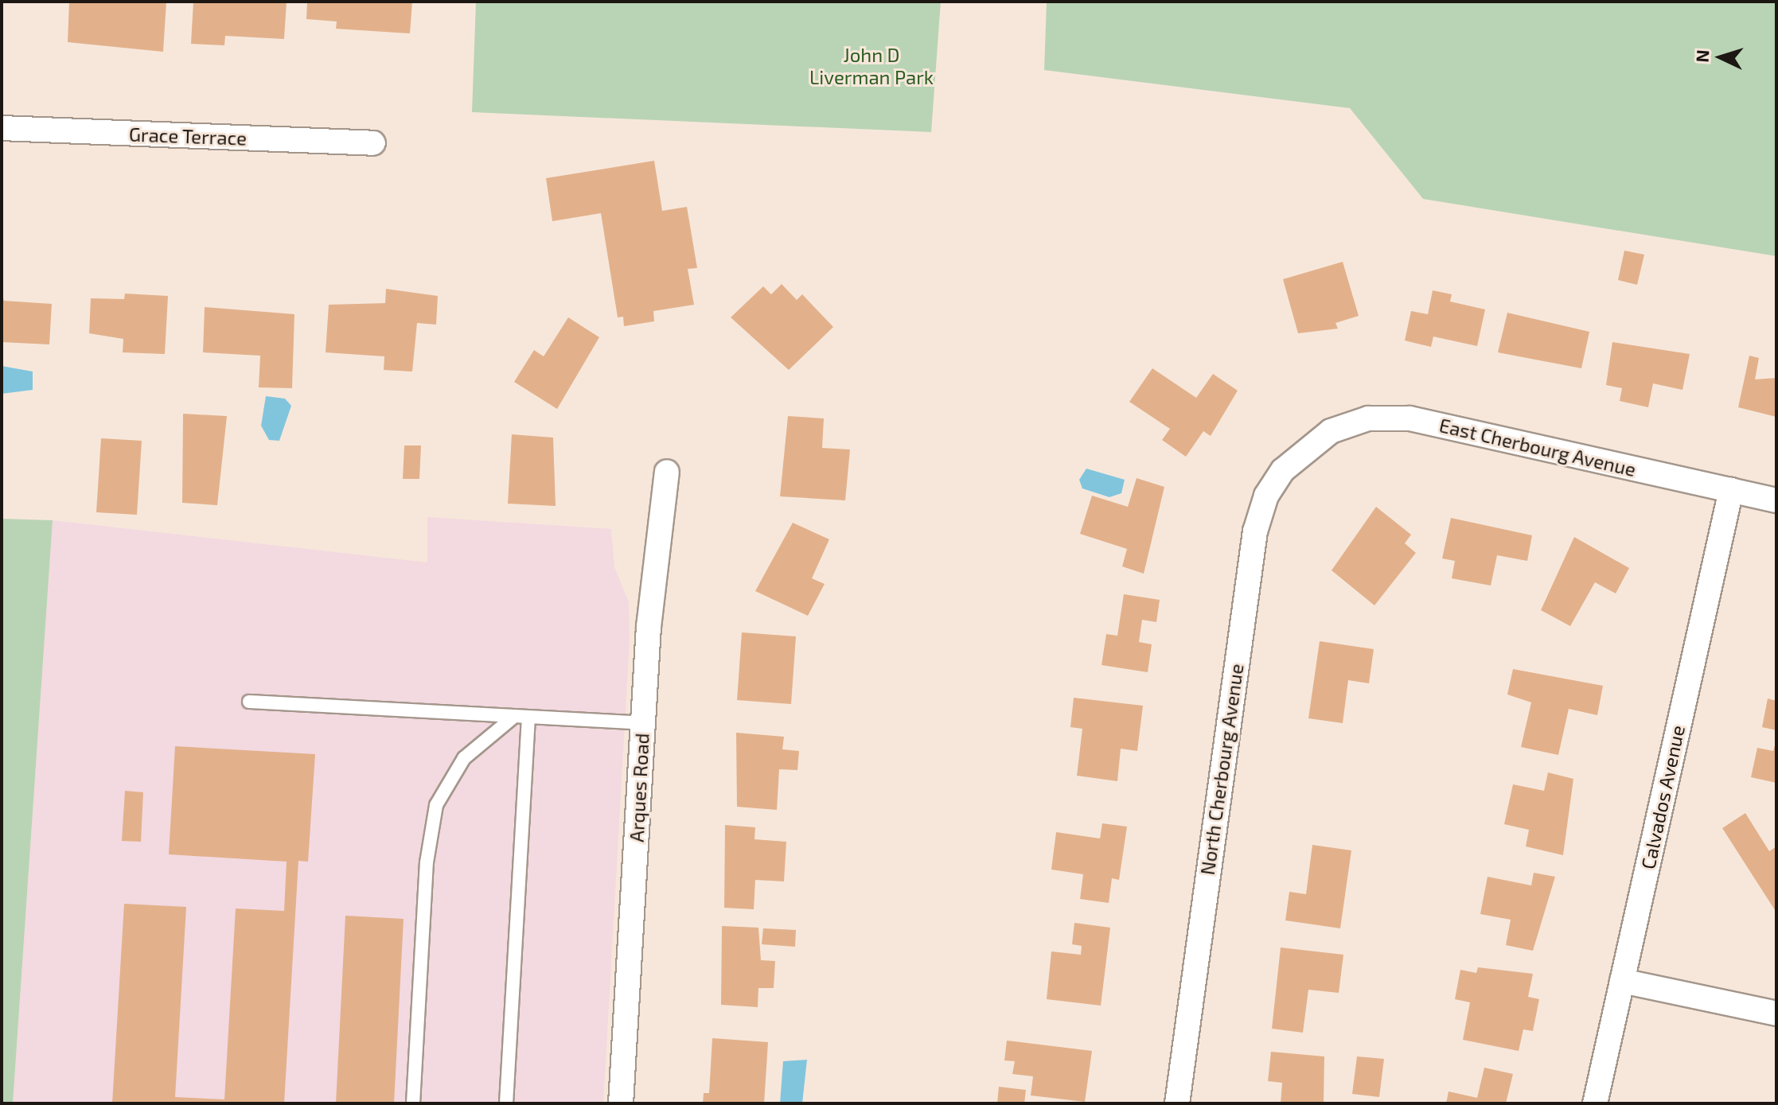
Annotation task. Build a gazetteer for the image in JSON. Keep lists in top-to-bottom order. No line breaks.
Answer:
{"streets":{"street":["Grace Terrace","East Cherbourg Avenue","North Cherbourg Avenue","Arques Road","Calvados Avenue"]},"crossings":[["East Cherbourg Avenue","North Cherbourg Avenue"],["East Cherbourg Avenue","Calvados Avenue"]],"parks":["John D Liverman Park"],"north":"left"}
